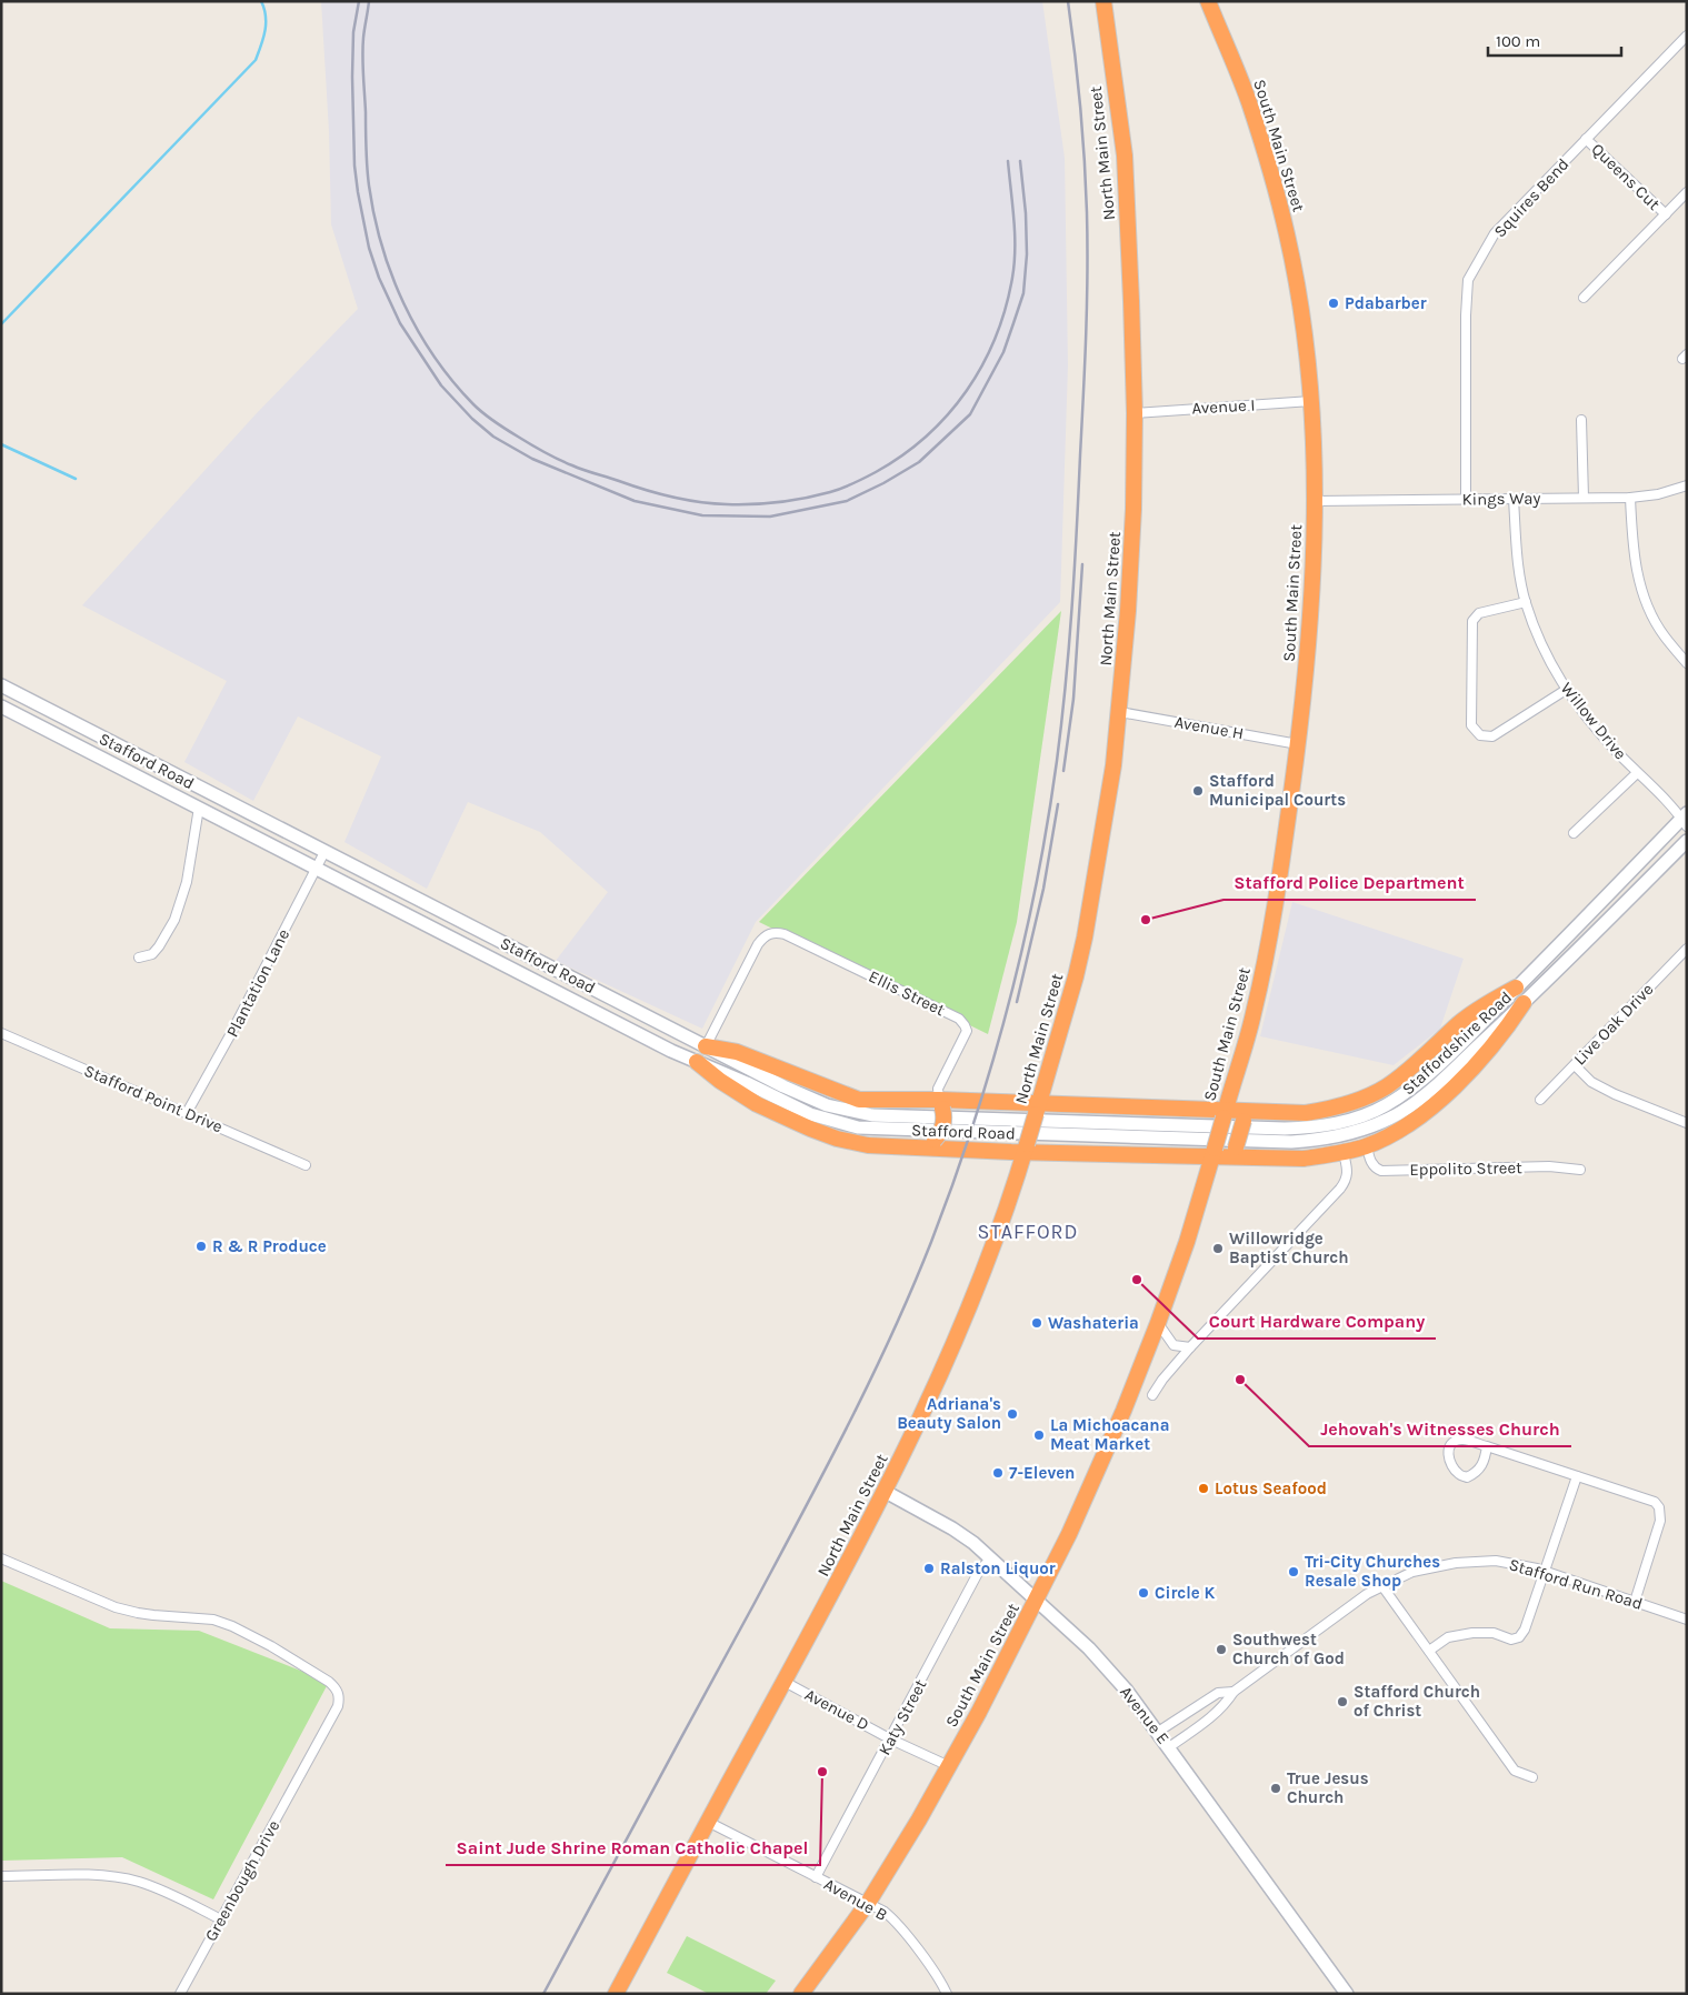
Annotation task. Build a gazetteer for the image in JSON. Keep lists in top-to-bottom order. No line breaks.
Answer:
{"streets":{"highway":["South Main Street","North Main Street"],"main road":["Stafford Road","Staffordshire Road","Avenue E"],"street":["Queens Cut","Squires Bend","Avenue I","Kings Way","Willow Drive","Avenue H","Plantation Lane","Ellis Street","Live Oak Drive","Stafford Point Drive","Eppolito Street","Stafford Run Road","Avenue D","Katy Street","Greenbough Drive","Avenue B"]},"crossings":[["South Main Street","Avenue I"],["South Main Street","Kings Way"],["South Main Street","Avenue H"],["South Main Street","Avenue D"],["South Main Street","Avenue E"],["South Main Street","Avenue B"],["North Main Street","Avenue I"],["North Main Street","Avenue H"],["North Main Street","Avenue D"],["North Main Street","Avenue E"],["North Main Street","Avenue B"],["Queens Cut","Squires Bend"],["Squires Bend","Kings Way"],["Kings Way","Willow Drive"],["Willow Drive","Staffordshire Road"],["Stafford Road","Plantation Lane"],["Stafford Road","Ellis Street"],["Stafford Road","Staffordshire Road"],["Plantation Lane","Stafford Point Drive"],["Stafford Run Road","Avenue E"],["Avenue D","Katy Street"],["Avenue E","Katy Street"],["Katy Street","Avenue B"]],"districts":["STAFFORD"],"places":["Pdabarber","Stafford Municipal Courts","Stafford Police Department","R & R Produce","Willowridge Baptist Church","Court Hardware Company","Washateria","Jehovah's Witnesses Church","Adriana's Beauty Salon","La Michoacana Meat Market","7-Eleven","Lotus Seafood","Ralston Liquor","Tri-City Churches Resale Shop","Circle K","Southwest Church of God","Stafford Church of Christ","Saint Jude Shrine Roman Catholic Chapel","True Jesus Church"],"scale_bar":"100 m"}
